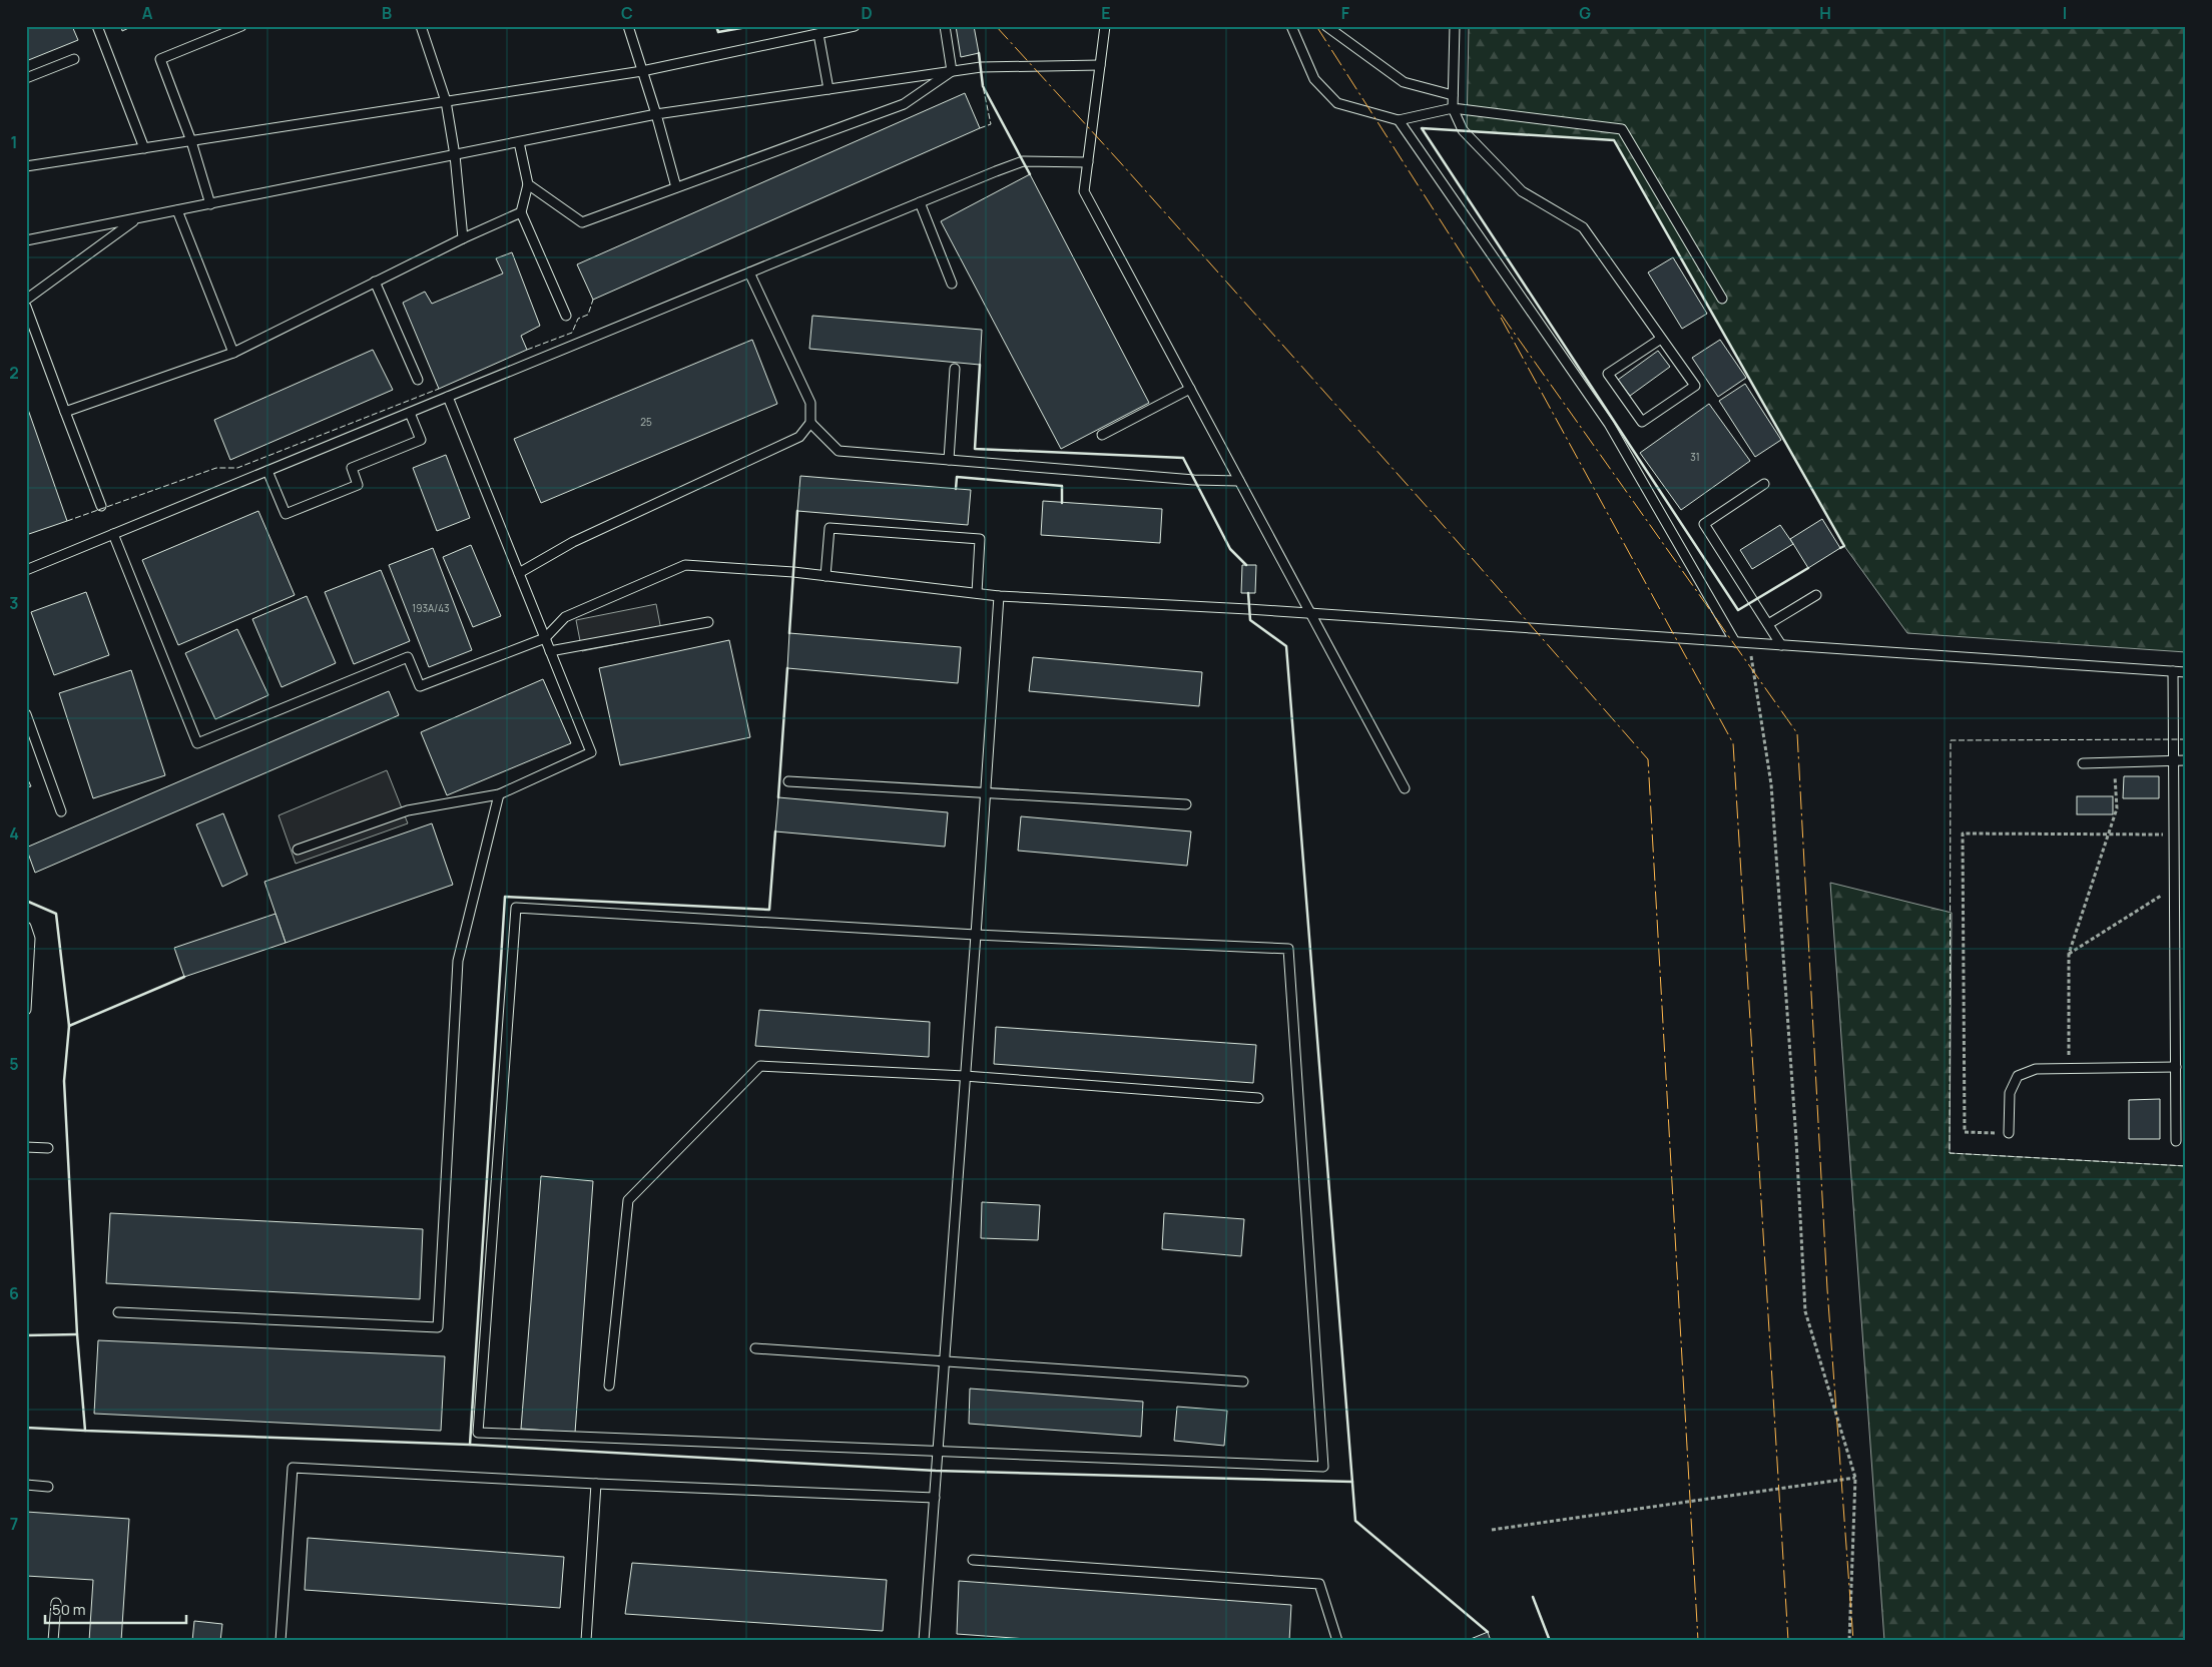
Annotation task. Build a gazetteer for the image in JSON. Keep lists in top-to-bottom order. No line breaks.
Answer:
{"house_numbers":["25","31","193А/43"],"scale_bar":"50 m","grid":{"columns":["A","B","C","D","E","F","G","H","I"],"rows":["1","2","3","4","5","6","7"]}}
